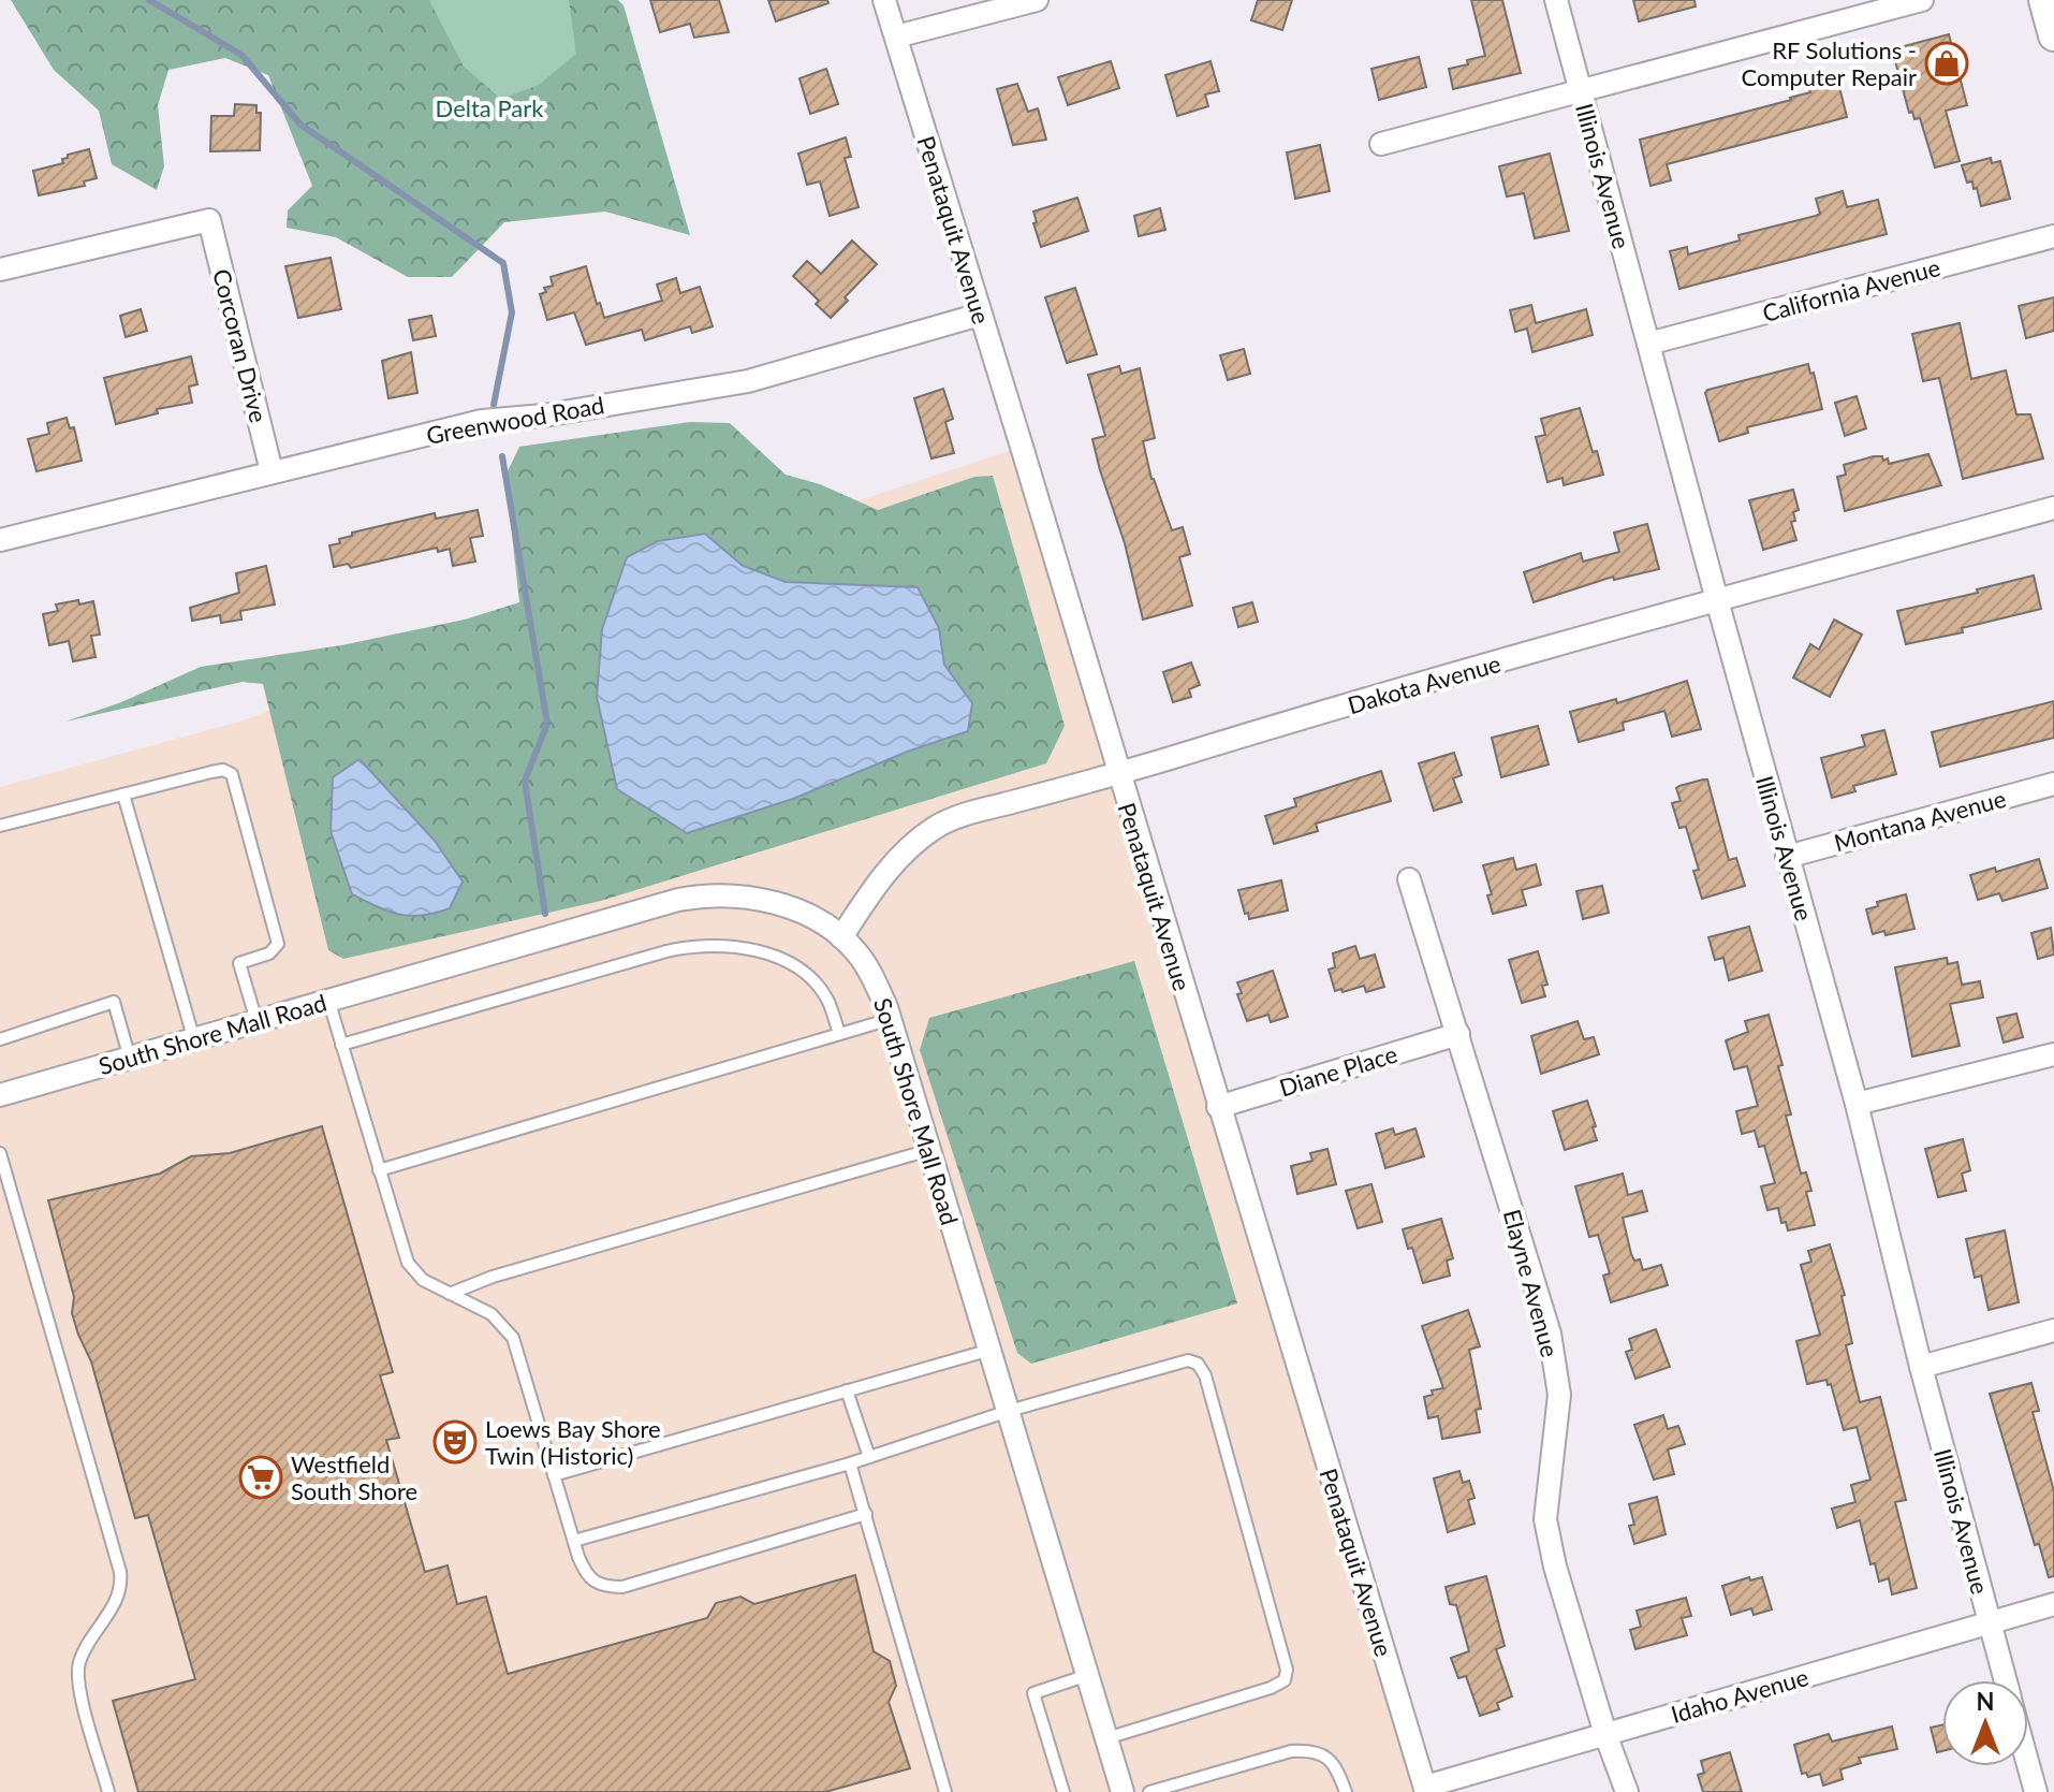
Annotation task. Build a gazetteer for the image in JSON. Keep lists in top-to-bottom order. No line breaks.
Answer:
{"streets":{"street":["Illinois Avenue","Penataquit Avenue","California Avenue","Corcoran Drive","Greenwood Road","Dakota Avenue","Montana Avenue","South Shore Mall Road","Diane Place","Elayne Avenue","Idaho Avenue"]},"crossings":[["Illinois Avenue","California Avenue"],["Illinois Avenue","Dakota Avenue"],["Illinois Avenue","Montana Avenue"],["Illinois Avenue","Idaho Avenue"],["Penataquit Avenue","Greenwood Road"],["Penataquit Avenue","Dakota Avenue"],["Penataquit Avenue","Diane Place"],["Penataquit Avenue","Idaho Avenue"],["Corcoran Drive","Greenwood Road"],["Dakota Avenue","South Shore Mall Road"],["Diane Place","Elayne Avenue"],["Elayne Avenue","Idaho Avenue"]],"parks":["Delta Park"],"places":{"shop":["RF Solutions - Computer Repair"],"theatre":["Loews Bay Shore Twin (Historic)"],"supermarket":["Westfield South Shore"]},"north":"top"}
